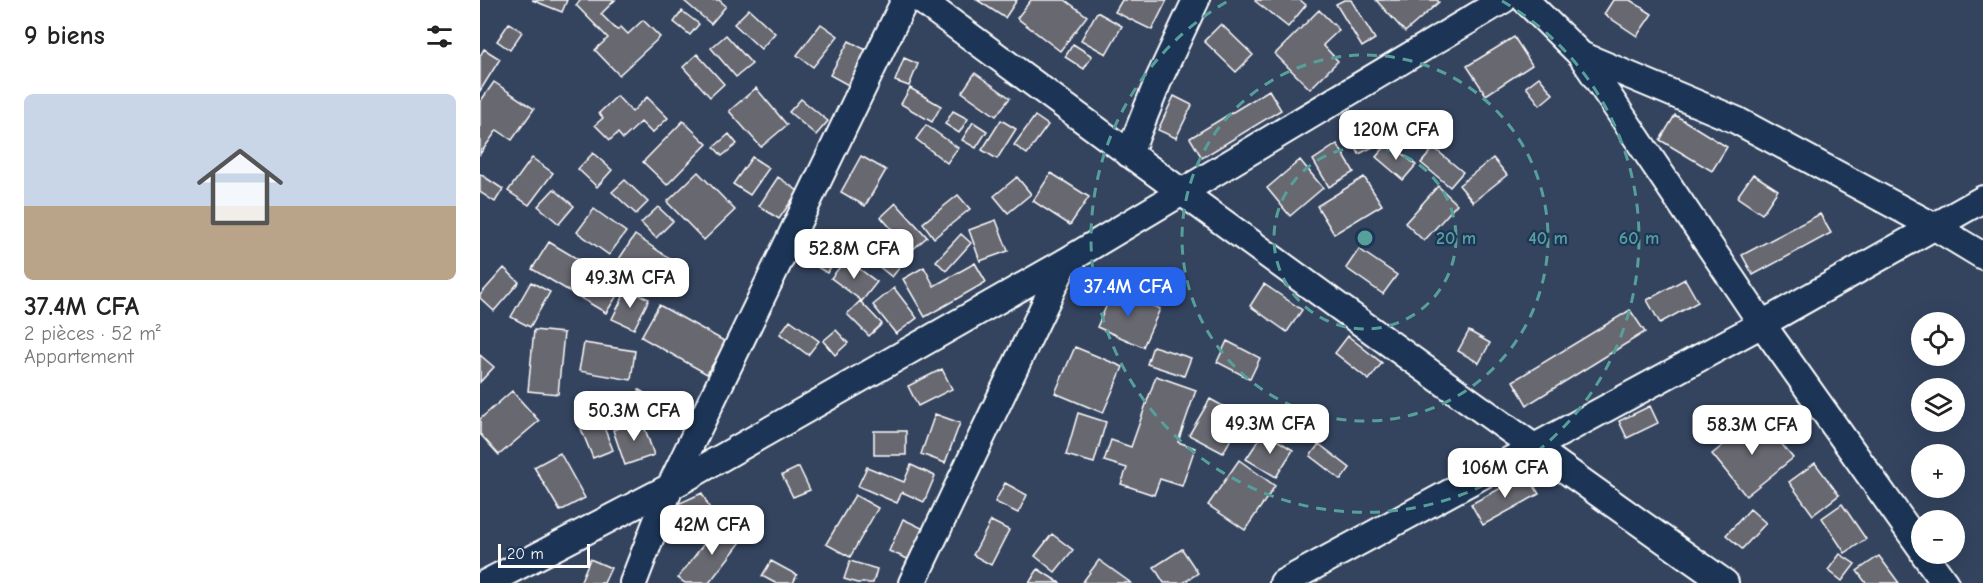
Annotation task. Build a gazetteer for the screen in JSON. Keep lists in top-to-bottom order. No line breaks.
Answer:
{"scale_bar":"20 m","page":{"heading":"9 biens","list":[{"name":"37.4M CFA","note":"2 pièces · 52 m² · Appartement"}],"price":["120M CFA","52.8M CFA","49.3M CFA","37.4M CFA","50.3M CFA","49.3M CFA","58.3M CFA","106M CFA","42M CFA"],"map_buttons":["+","−"],"scale":"20 m"},"rings":["20 m","40 m","60 m"]}
